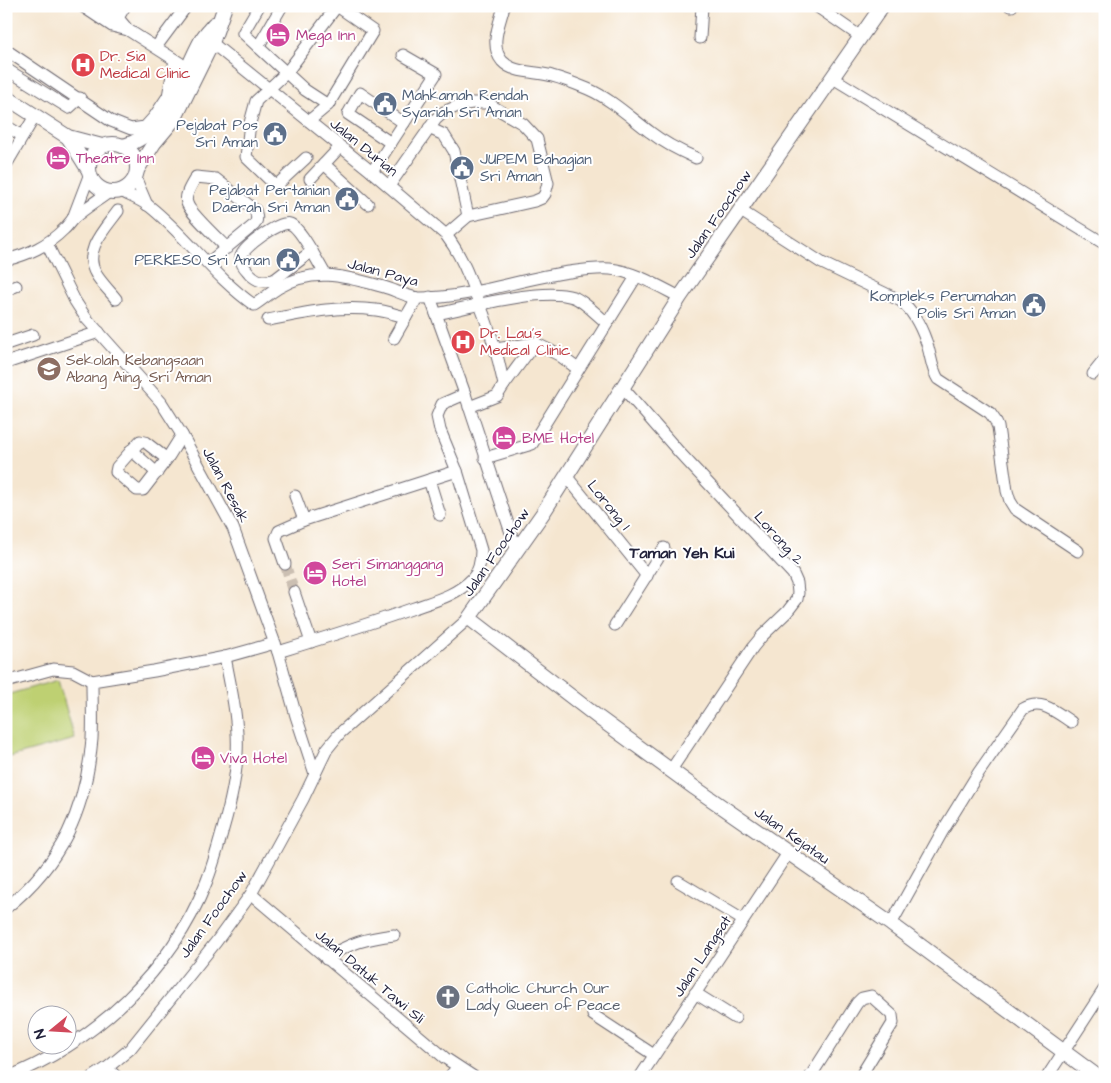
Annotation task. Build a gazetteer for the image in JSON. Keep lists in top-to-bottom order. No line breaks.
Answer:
{"streets":{"main road":["Jalan Foochow","Jalan Kejatau"],"street":["Jalan Durian","Jalan Paya","Jalan Resak","Lorong 1","Lorong 2","Jalan Langsat","Jalan Datuk Tawi Sli"]},"crossings":[["Jalan Durian","Jalan Paya"],["Jalan Foochow","Jalan Paya"],["Jalan Foochow","Jalan Resak"],["Jalan Foochow","Lorong 1"],["Jalan Foochow","Lorong 2"],["Jalan Foochow","Jalan Kejatau"],["Jalan Foochow","Jalan Datuk Tawi Sli"],["Lorong 2","Jalan Kejatau"],["Jalan Kejatau","Jalan Langsat"]],"districts":["Taman Yeh Kui"],"places":{"hotel":["Mega Inn","Theatre Inn","BME Hotel","Seri Simanggang Hotel","Viva Hotel"],"hospital":["Dr. Sia Medical Clinic","Dr. Lau's Medical Clinic"],"public building":["Mahkamah Rendah Syariah Sri Aman","Pejabat Pos Sri Aman","JUPEM Bahagian Sri Aman","Pejabat Pertanian Daerah Sri Aman","PERKESO Sri Aman","Kompleks Perumahan Polis Sri Aman"],"school or university":["Sekolah Kebangsaan Abang Aing, Sri Aman"],"church":["Catholic Church Our Lady Queen of Peace"]},"north":"left"}
